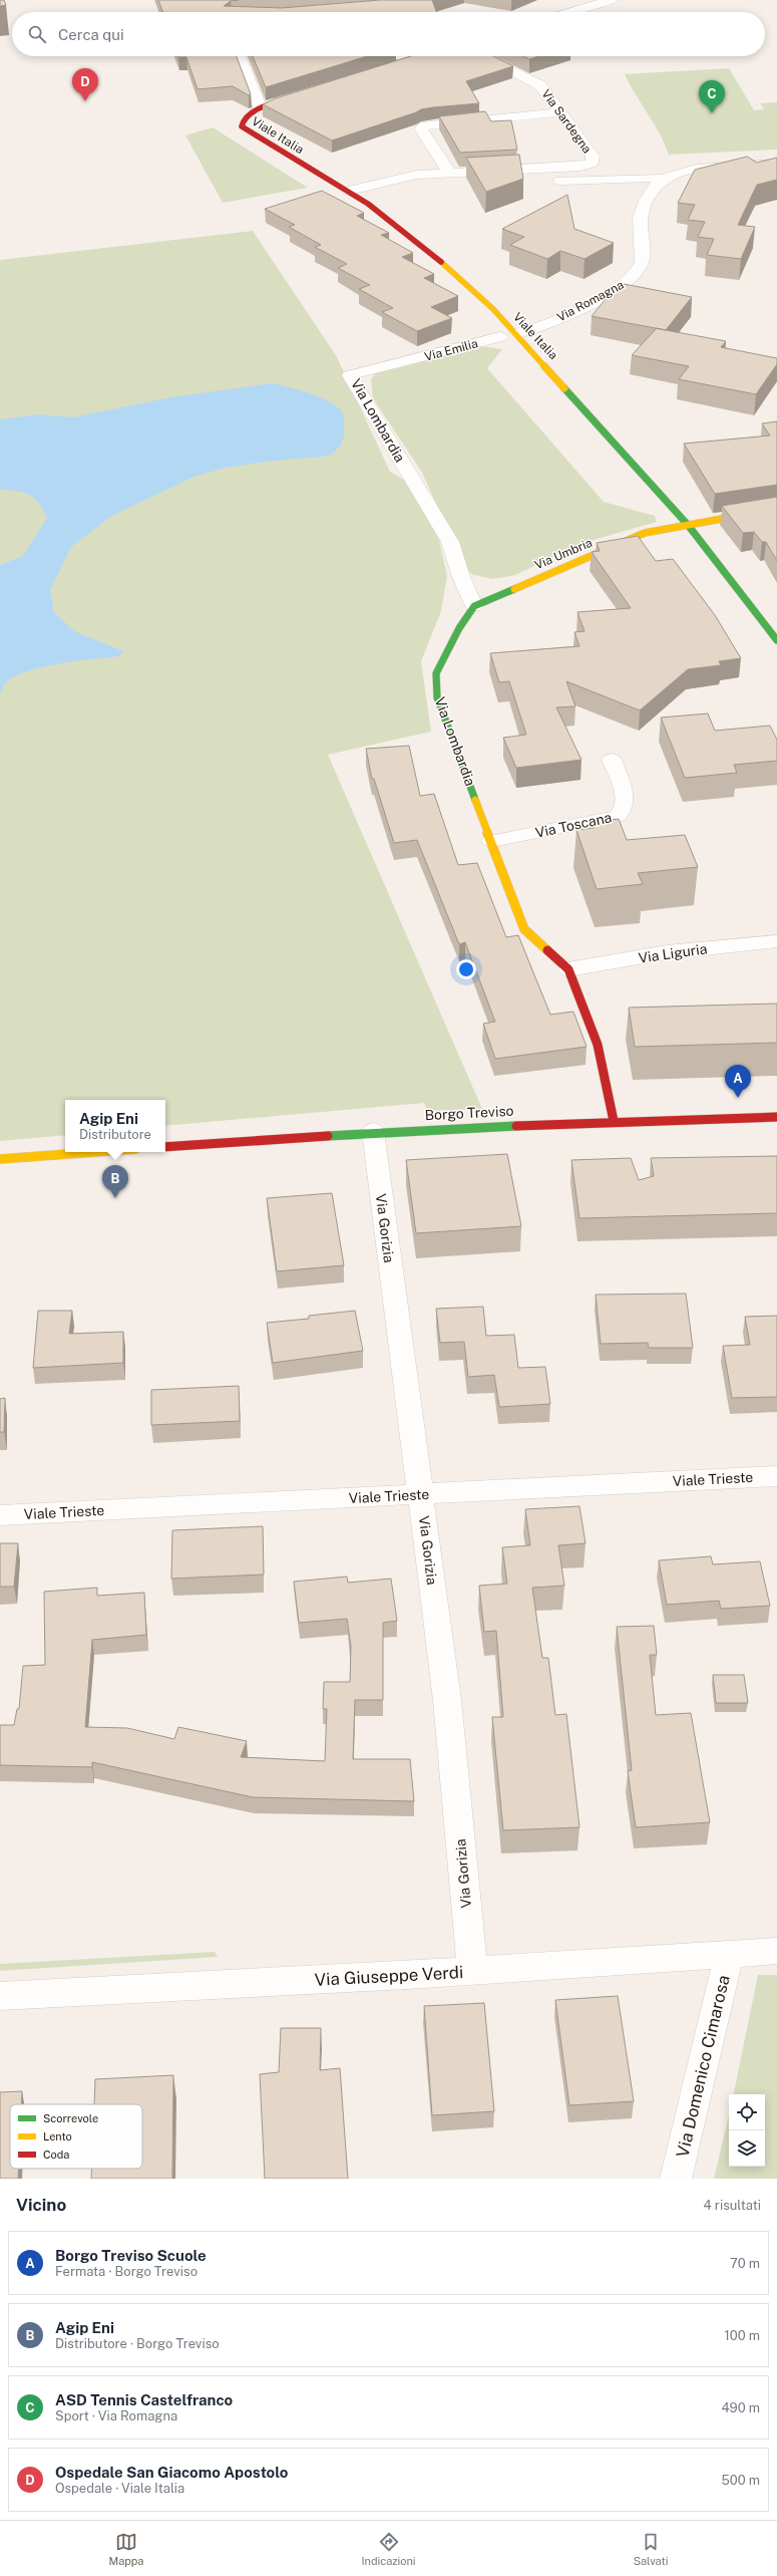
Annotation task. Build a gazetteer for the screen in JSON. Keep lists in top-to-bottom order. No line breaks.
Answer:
{"streets":{"street":["Via Sardegna","Viale Italia","Via Romagna","Via Emilia","Via Lombardia","Via Umbria","Via Toscana","Via Liguria","Borgo Treviso","Via Gorizia","Viale Trieste","Via Giuseppe Verdi","Via Domenico Cimarosa"]},"crossings":[["Via Sardegna","Viale Italia"],["Viale Italia","Via Romagna"],["Viale Italia","Via Umbria"],["Via Emilia","Via Lombardia"],["Via Lombardia","Via Umbria"],["Via Lombardia","Via Toscana"],["Via Lombardia","Via Liguria"],["Via Lombardia","Borgo Treviso"],["Borgo Treviso","Via Gorizia"],["Via Gorizia","Viale Trieste"],["Via Gorizia","Via Giuseppe Verdi"],["Via Giuseppe Verdi","Via Domenico Cimarosa"]],"legend":["Scorrevole","Lento","Coda"],"page":{"search":"Cerca qui","pins":["D","C","A","B"],"popup":["Agip Eni","Distributore"],"heading":["Vicino","4 risultati"],"list":[{"mark":"A","name":"Borgo Treviso Scuole","note":"Fermata · Borgo Treviso","value":"70 m"},{"mark":"B","name":"Agip Eni","note":"Distributore · Borgo Treviso","value":"100 m"},{"mark":"C","name":"ASD Tennis Castelfranco","note":"Sport · Via Romagna","value":"490 m"},{"mark":"D","name":"Ospedale San Giacomo Apostolo","note":"Ospedale · Viale Italia","value":"500 m"}],"nav":["Mappa","Indicazioni","Salvati"]}}
